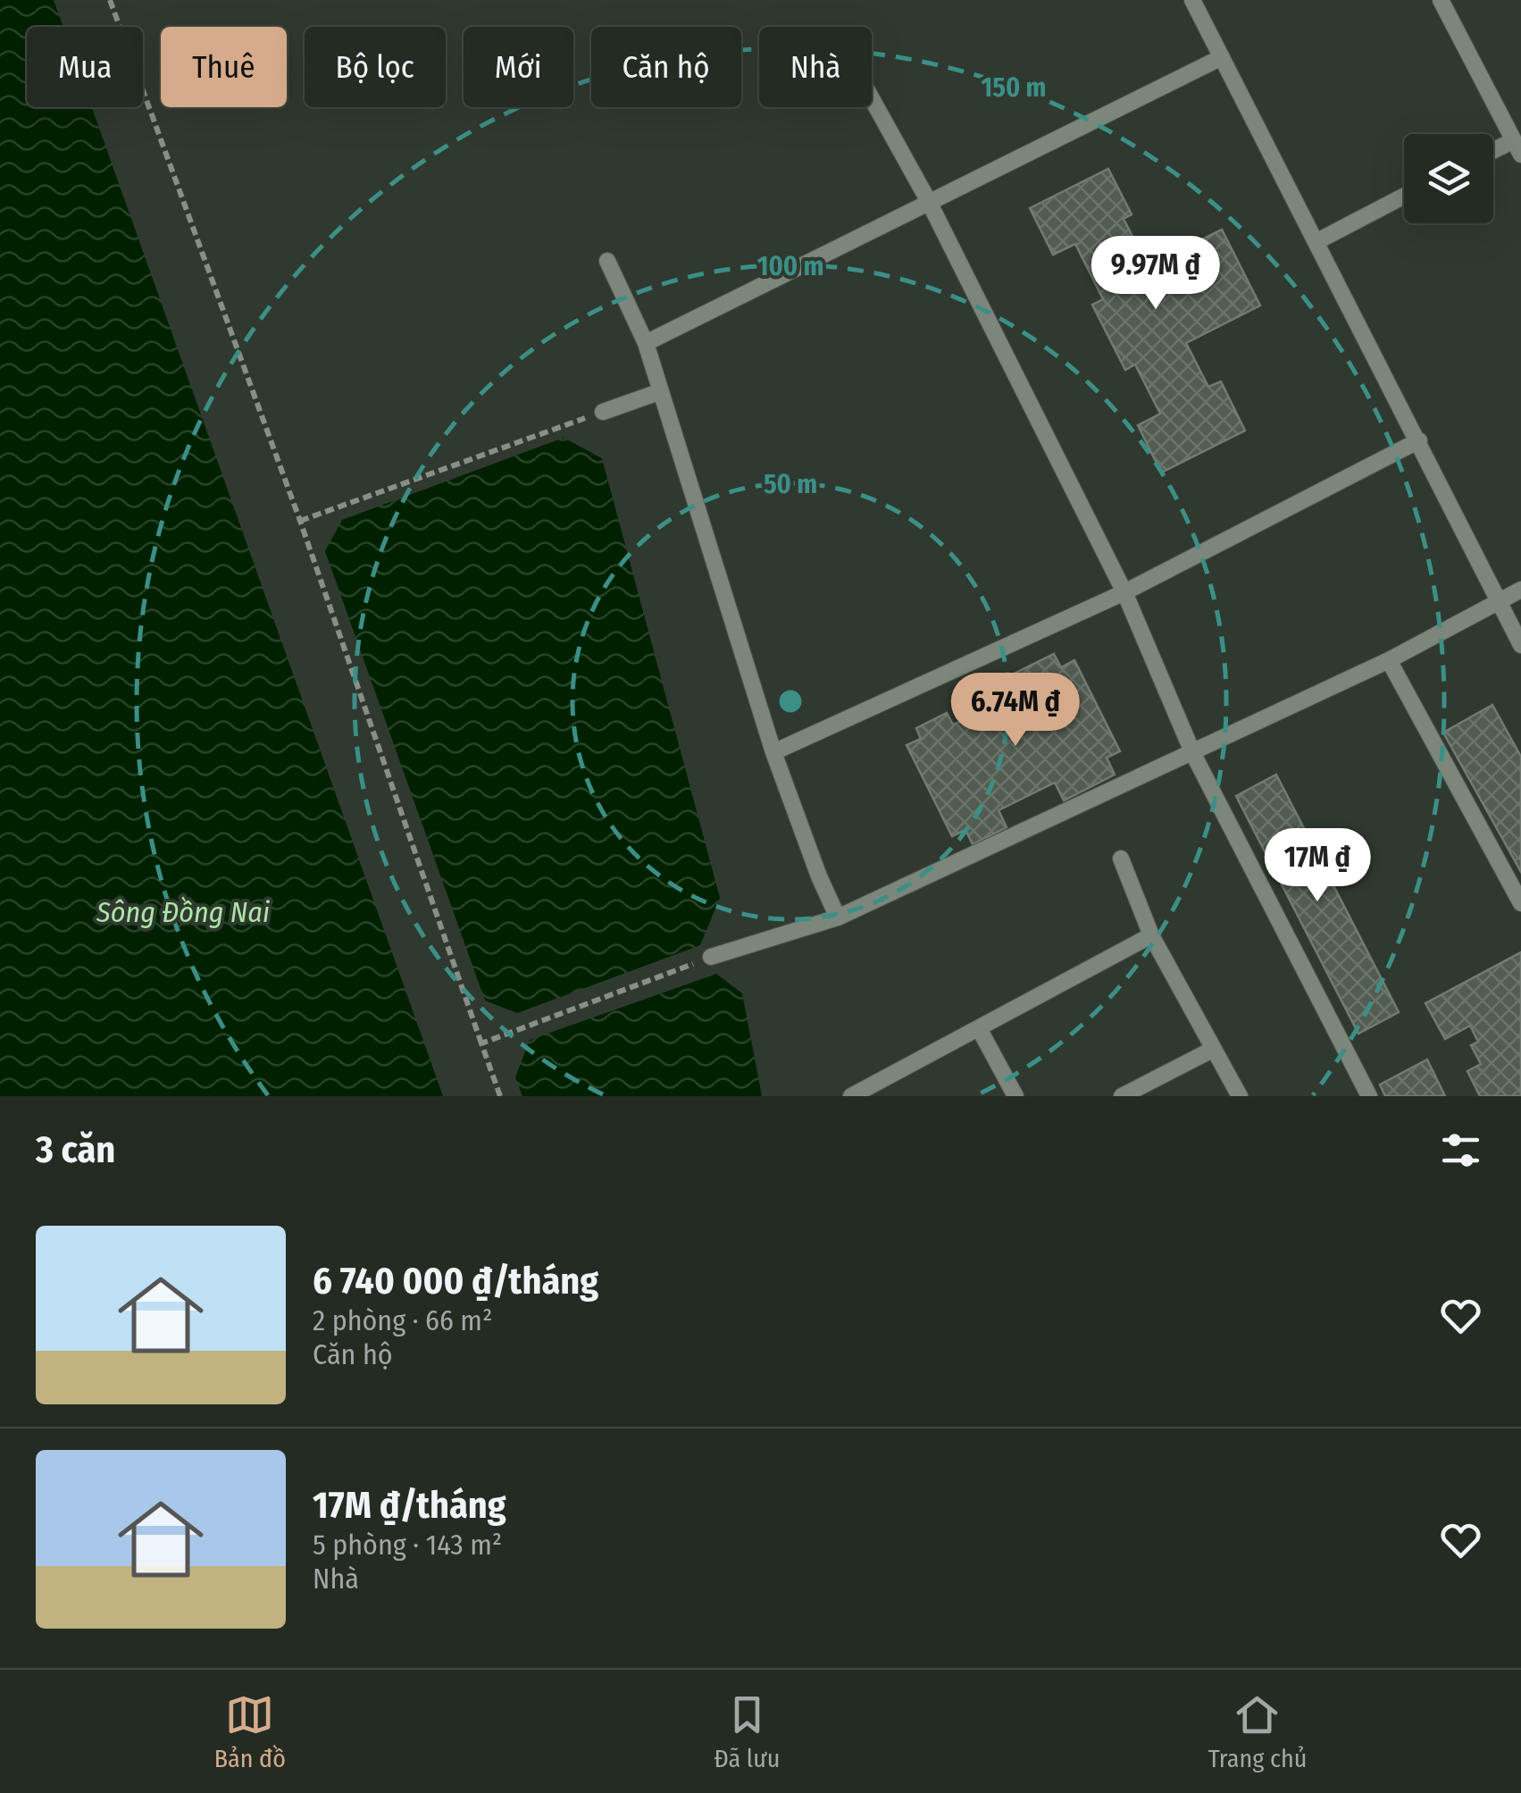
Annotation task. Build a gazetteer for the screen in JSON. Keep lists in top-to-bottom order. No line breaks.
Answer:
{"water":["Sông Đồng Nai"],"page":{"chip":["Mua","Thuê","Bộ lọc","Mới","Căn hộ","Nhà"],"price":["9.97M ₫","6.74M ₫","17M ₫"],"heading":"3 căn","list":[{"name":"6 740 000 ₫/tháng","note":"2 phòng · 66 m² · Căn hộ"},{"name":"17M ₫/tháng","note":"5 phòng · 143 m² · Nhà"}],"tabs":["Bản đồ","Đã lưu","Trang chủ"]},"rings":["150 m","100 m","50 m"]}
